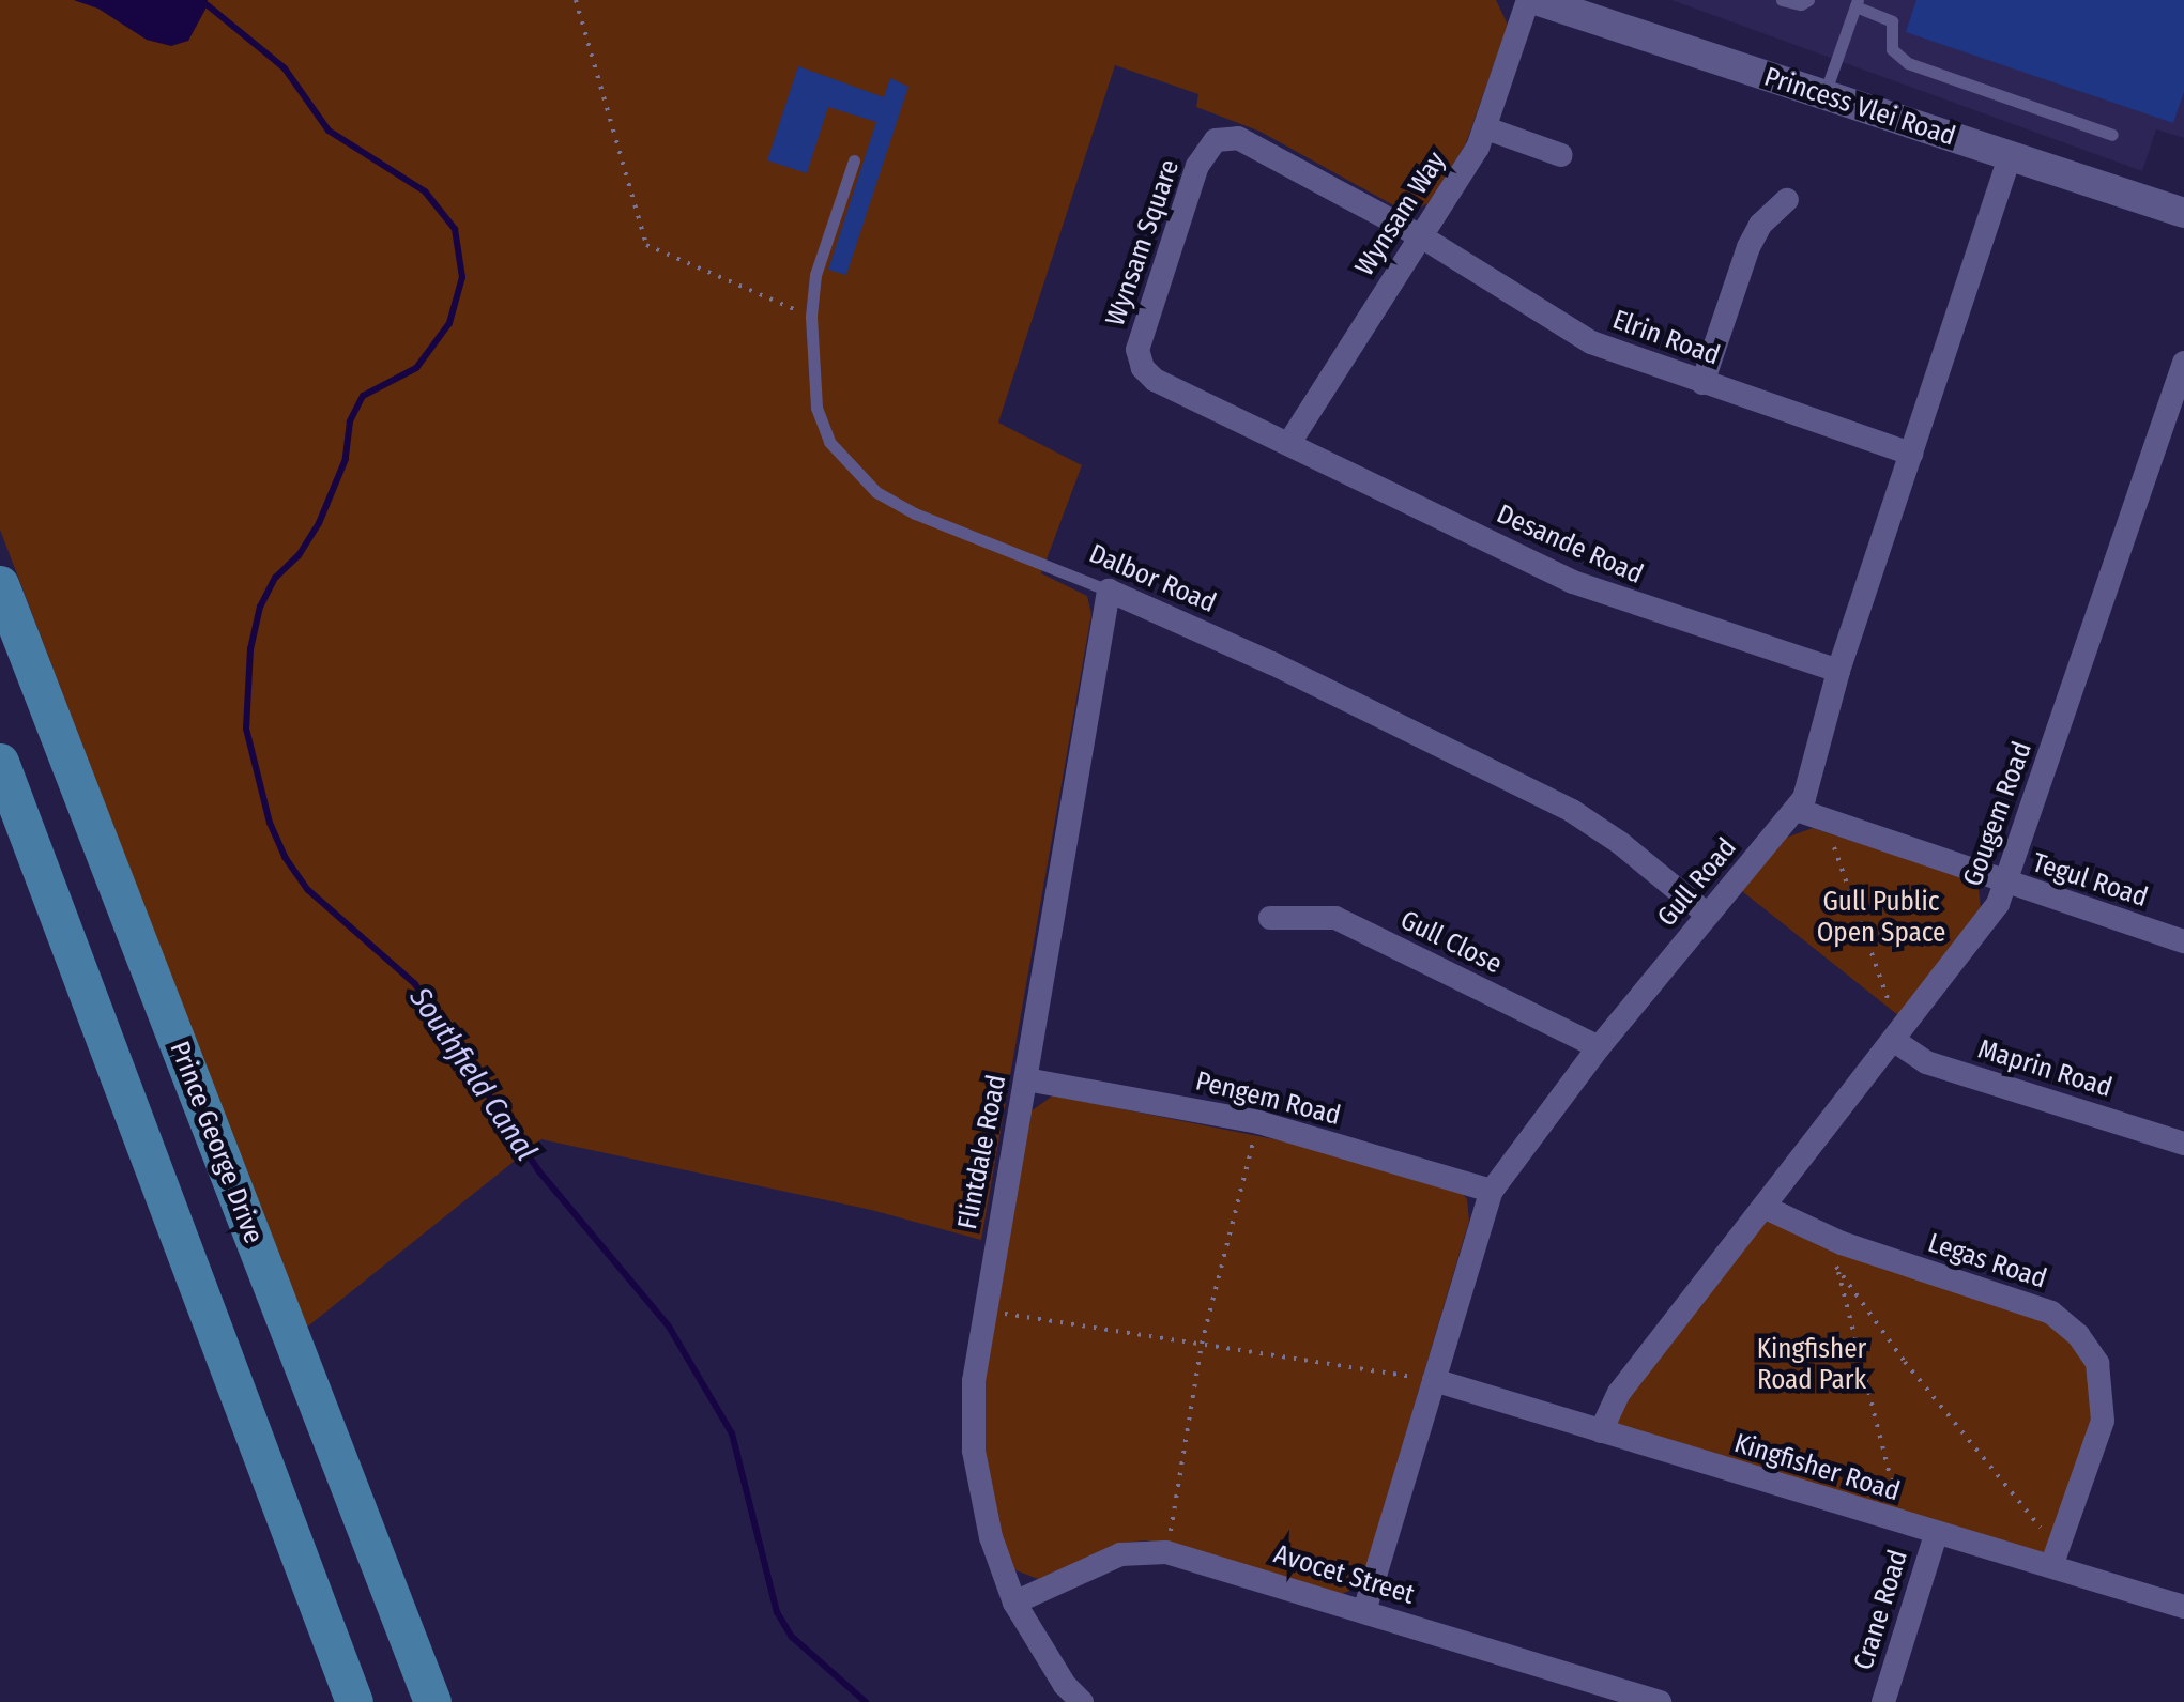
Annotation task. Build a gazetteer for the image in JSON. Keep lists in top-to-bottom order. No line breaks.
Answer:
{"streets":{"main road":["Prince George Drive"],"street":["Princess Vlei Road","Wynsam Way","Wynsam Square","Elrin Road","Desande Road","Dalbor Road","Gougem Road","Tegul Road","Gull Road","Gull Close","Maprin Road","Pengem Road","Flintdale Road","Legas Road","Kingfisher Road","Avocet Street","Crane Road"]},"crossings":[["Princess Vlei Road","Wynsam Way"],["Princess Vlei Road","Gull Road"],["Wynsam Way","Wynsam Square"],["Wynsam Way","Elrin Road"],["Wynsam Way","Desande Road"],["Wynsam Square","Elrin Road"],["Wynsam Square","Desande Road"],["Elrin Road","Gull Road"],["Desande Road","Gull Road"],["Dalbor Road","Gull Road"],["Dalbor Road","Flintdale Road"],["Gougem Road","Tegul Road"],["Gougem Road","Maprin Road"],["Gougem Road","Legas Road"],["Gougem Road","Kingfisher Road"],["Tegul Road","Gull Road"],["Gull Road","Gull Close"],["Gull Road","Pengem Road"],["Gull Road","Kingfisher Road"],["Gull Road","Avocet Street"],["Pengem Road","Flintdale Road"],["Flintdale Road","Avocet Street"],["Legas Road","Kingfisher Road"],["Kingfisher Road","Crane Road"]],"water":["Southfield Canal"],"parks":["Gull Public Open Space","Kingfisher Road Park"]}
